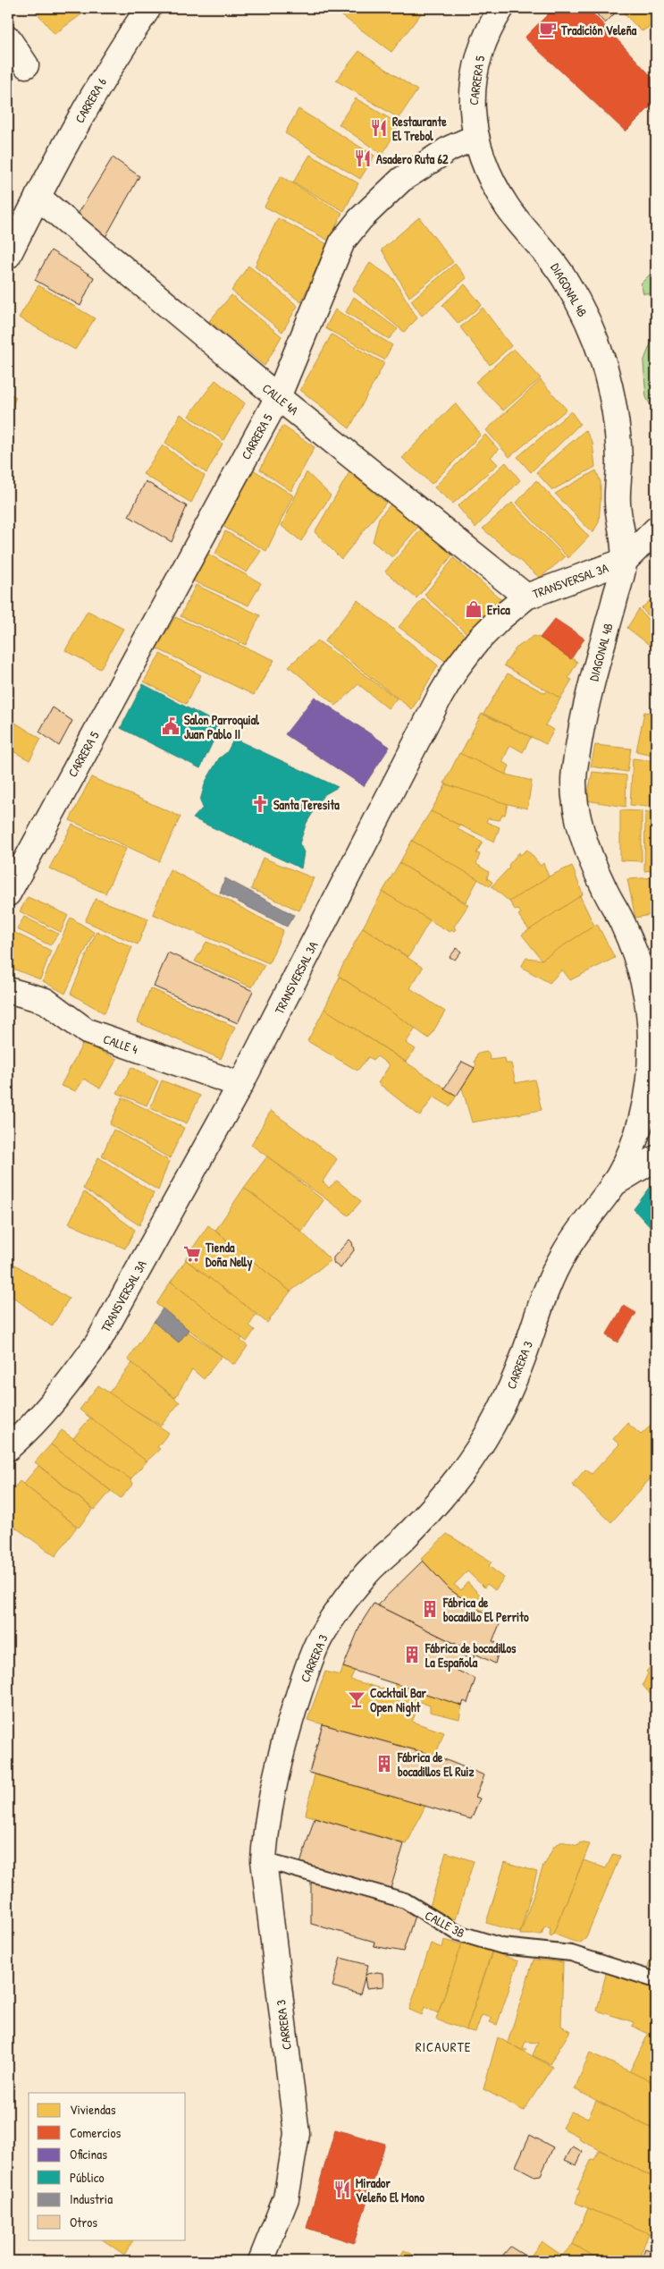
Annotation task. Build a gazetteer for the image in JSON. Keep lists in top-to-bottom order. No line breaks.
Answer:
{"streets":{"street":["CARRERA 5","CARRERA 6","DIAGONAL 4B","CALLE 4A","TRANSVERSAL 3A","CALLE 4","CARRERA 3"],"lane":["CALLE 3B"]},"crossings":[["CARRERA 5","DIAGONAL 4B"],["CARRERA 5","CALLE 4A"],["CARRERA 6","CALLE 4A"],["DIAGONAL 4B","TRANSVERSAL 3A"],["DIAGONAL 4B","CARRERA 3"],["CALLE 4A","TRANSVERSAL 3A"],["TRANSVERSAL 3A","CALLE 4"],["CARRERA 3","CALLE 3B"]],"districts":["RICAURTE"],"places":{"cafe":["Tradición Veleña"],"restaurant":["Restaurante El Trebol","Asadero Ruta 62","Mirador Veleño El Mono"],"shop":["Erica"],"public building":["Salon Parroquial Juan Pablo II"],"church":["Santa Teresita"],"supermarket":["Tienda Doña Nelly"],"building":["Fábrica de bocadillo El Perrito","Fábrica de bocadillos La Española","Fábrica de bocadillos El Ruiz"],"bar":["Cocktail Bar Open Night"]},"legend":["Viviendas","Comercios","Oficinas","Público","Industria","Otros"]}
